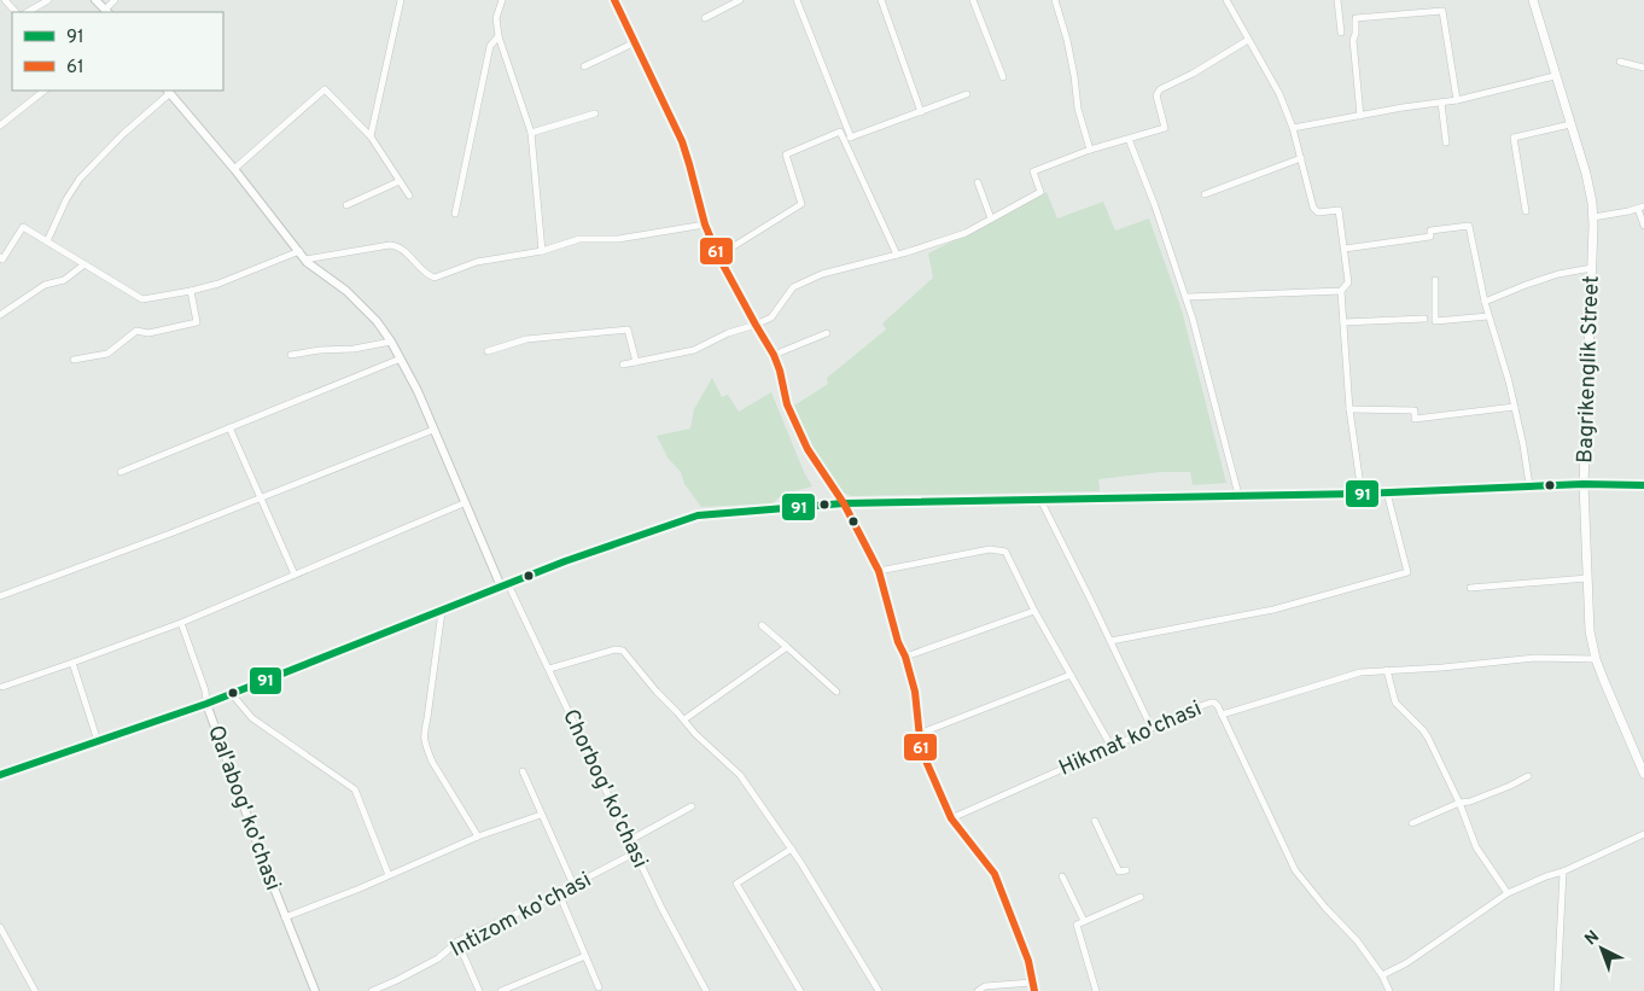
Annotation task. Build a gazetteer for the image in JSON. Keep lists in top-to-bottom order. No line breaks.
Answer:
{"streets":{"main road":["Bagrikenglik Street"],"street":["Hikmat ko'chasi","Сhorbog' ko'chasi","Qal'abog' ko'chasi","Intizom ko'chasi"]},"crossings":[["Bagrikenglik Street","Hikmat ko'chasi"],["Сhorbog' ko'chasi","Intizom ko'chasi"]],"lines":["transit line 61","transit line 91"],"legend":["91","61"],"north":"top left"}
